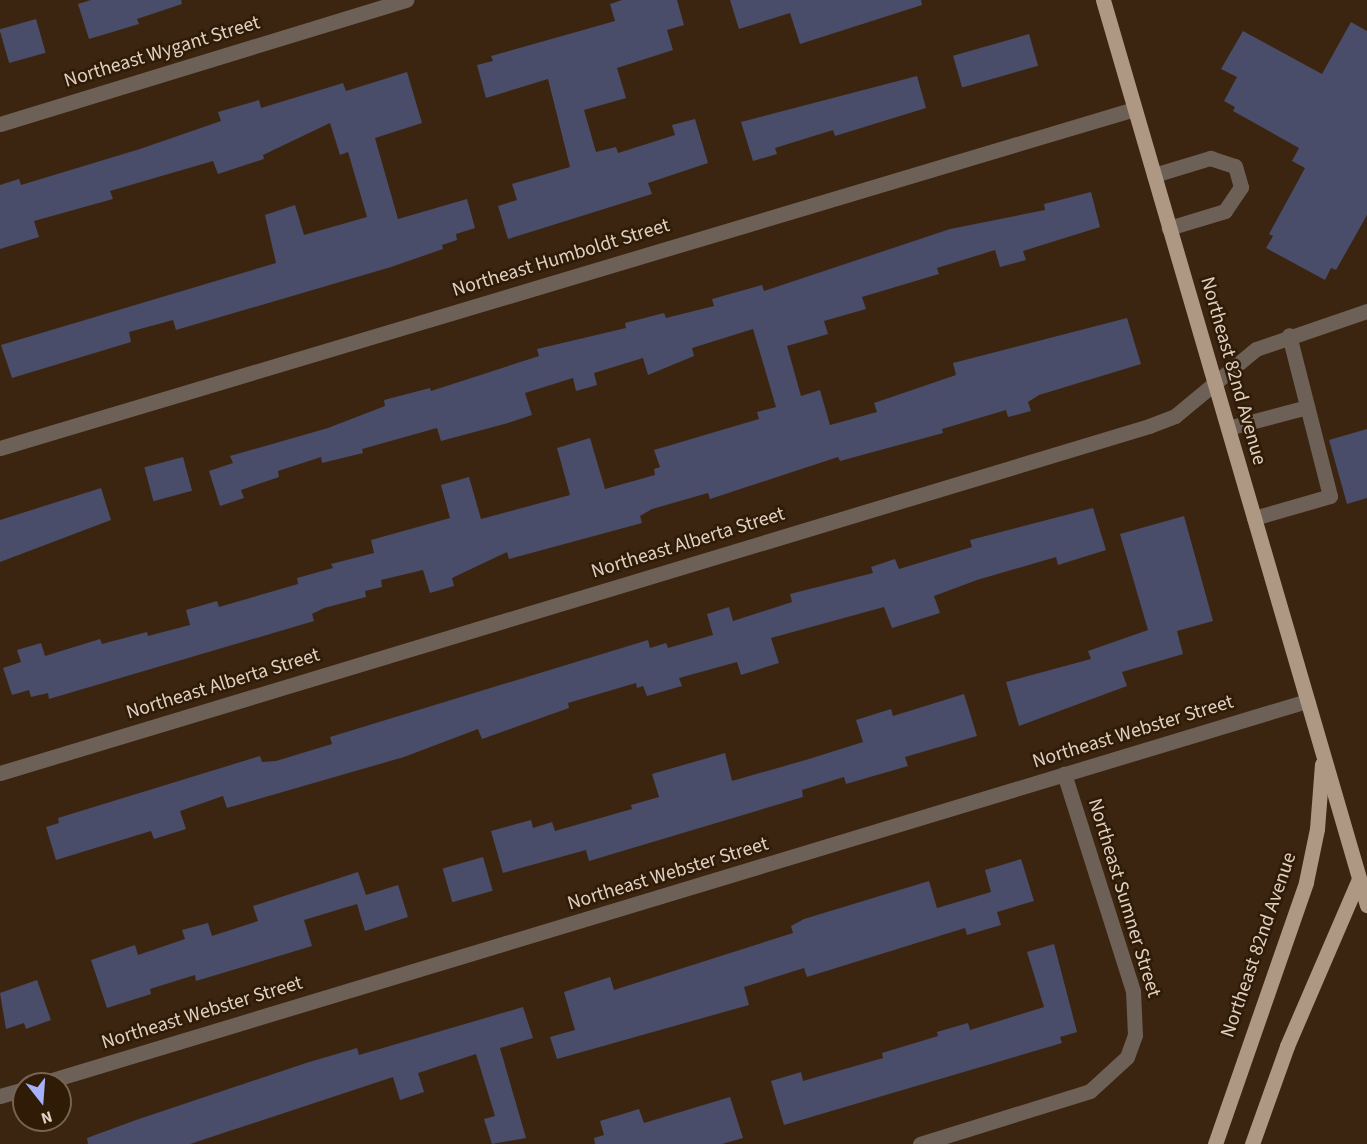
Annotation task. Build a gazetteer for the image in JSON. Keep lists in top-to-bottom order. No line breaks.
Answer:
{"streets":{"main road":["Northeast 82nd Avenue"],"street":["Northeast Wygant Street","Northeast Humboldt Street","Northeast Alberta Street","Northeast Webster Street","Northeast Sumner Street"]},"crossings":[["Northeast Humboldt Street","Northeast 82nd Avenue"],["Northeast 82nd Avenue","Northeast Alberta Street"],["Northeast 82nd Avenue","Northeast Webster Street"],["Northeast Webster Street","Northeast Sumner Street"]],"north":"bottom"}
